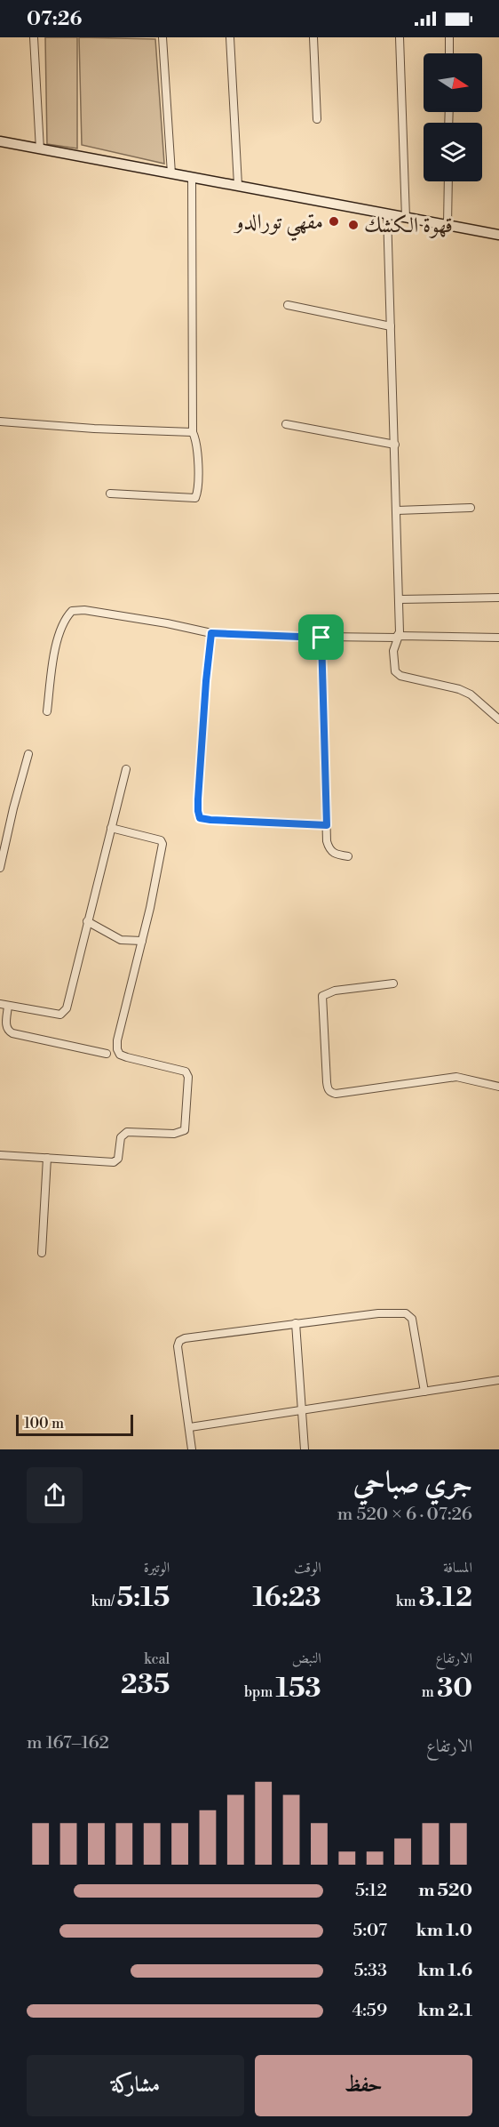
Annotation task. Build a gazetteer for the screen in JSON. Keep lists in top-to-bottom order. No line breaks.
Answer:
{"places":["مقهي تورالدو","قهوة الكشك"],"scale_bar":"100 m","north":"right","page":{"status":"07:26","scale":"100 m","heading":["جري صباحي","07:26 · 6 × 520 m"],"stats":[["المسافة","3.12 km"],["الوقت","16:23"],["الوتيرة","5:15 /km"],["الارتفاع","30 m"],["النبض","153 bpm"],["kcal","235"]],"chart":["الارتفاع","162–167 m"],"list":[{"name":"520 m","note":"5:12"},{"name":"1.0 km","note":"5:07"},{"name":"1.6 km","note":"5:33"},{"name":"2.1 km","note":"4:59"}],"buttons":["حفظ","مشاركة"]}}
